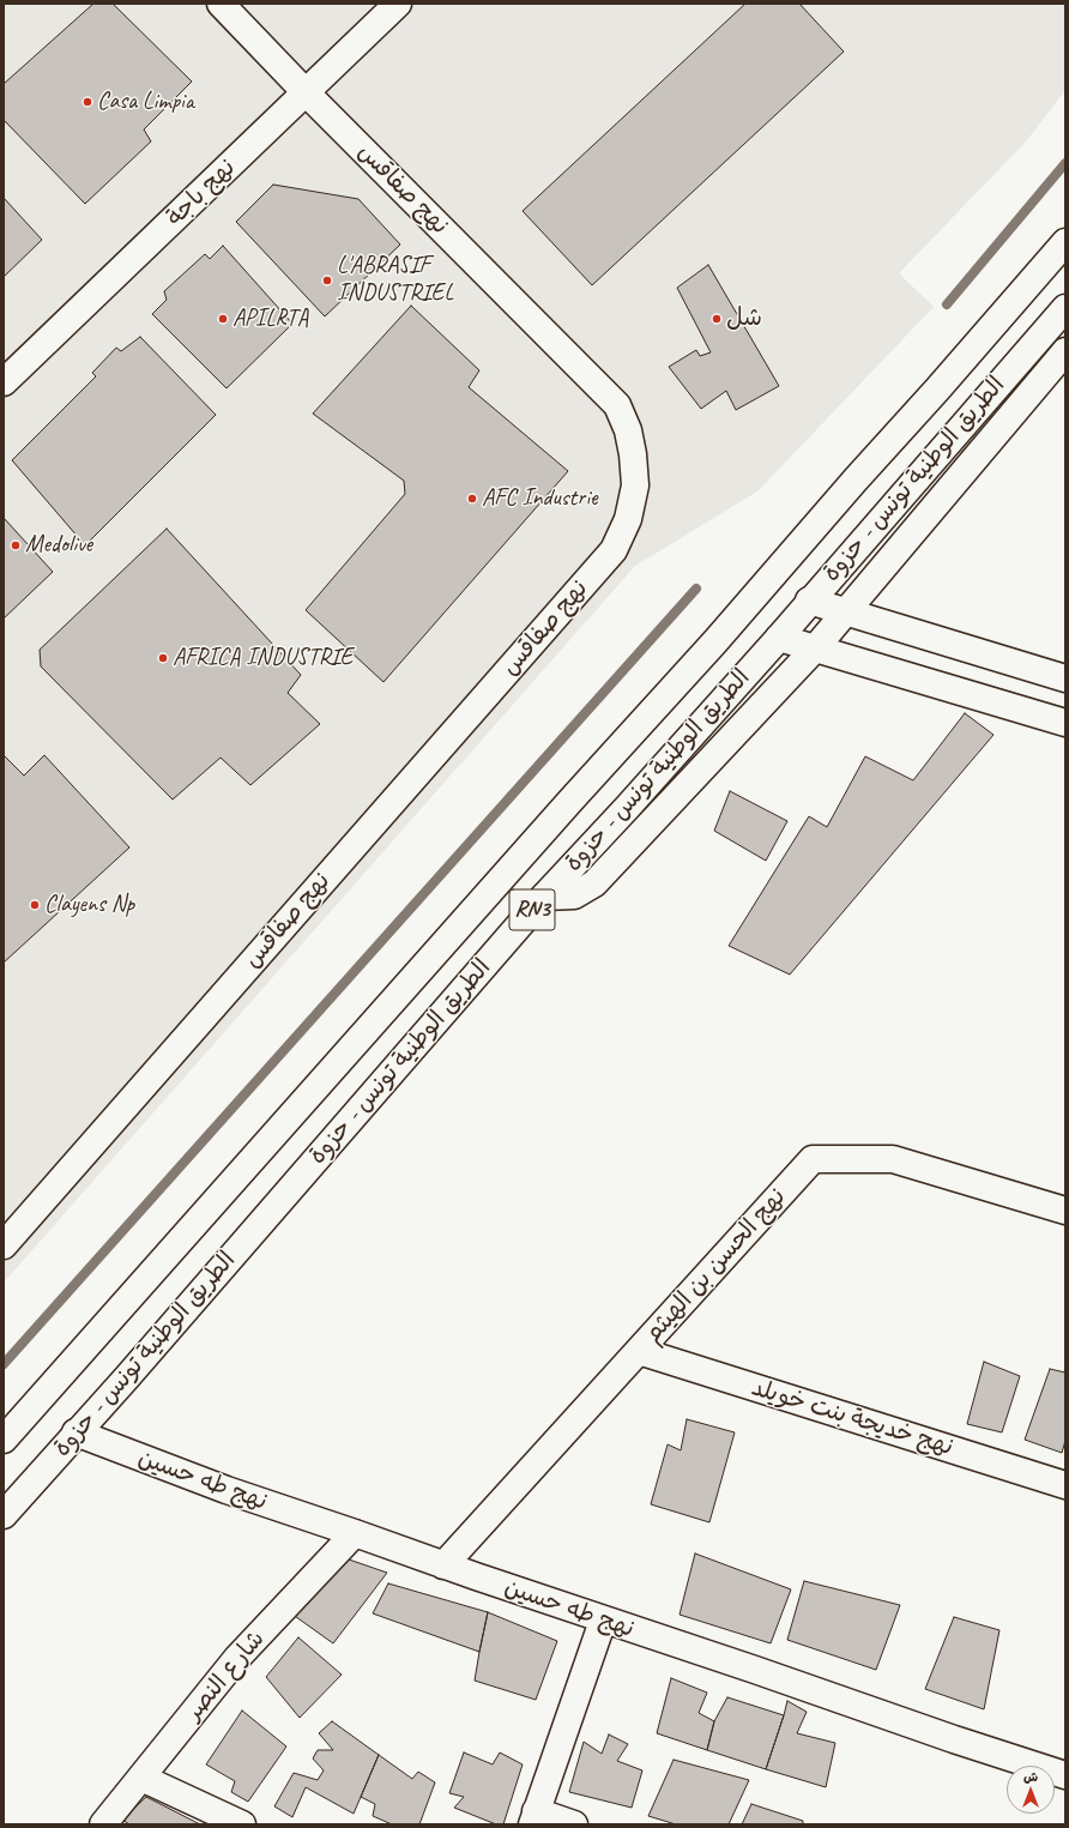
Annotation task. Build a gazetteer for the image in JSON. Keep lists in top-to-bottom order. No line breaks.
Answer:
{"streets":{"street":["نهج صفاقس","نهج باجة","الطريق الوطنية تونس - حزوة","RN3","نهج الحسن بن الهيثم","نهج خديجة بنت خويلد","نهج طه حسين","شارع النصر"]},"crossings":[["نهج صفاقس","نهج باجة"],["الطريق الوطنية تونس - حزوة","نهج طه حسين"],["نهج الحسن بن الهيثم","نهج خديجة بنت خويلد"],["نهج الحسن بن الهيثم","نهج طه حسين"],["نهج طه حسين","شارع النصر"]],"places":["Casa Limpia","L'ABRASIF INDUSTRIEL","APILRTA","شل","AFC Industrie","Medolive","AFRICA INDUSTRIE","Clayens Np"],"north":"top"}
